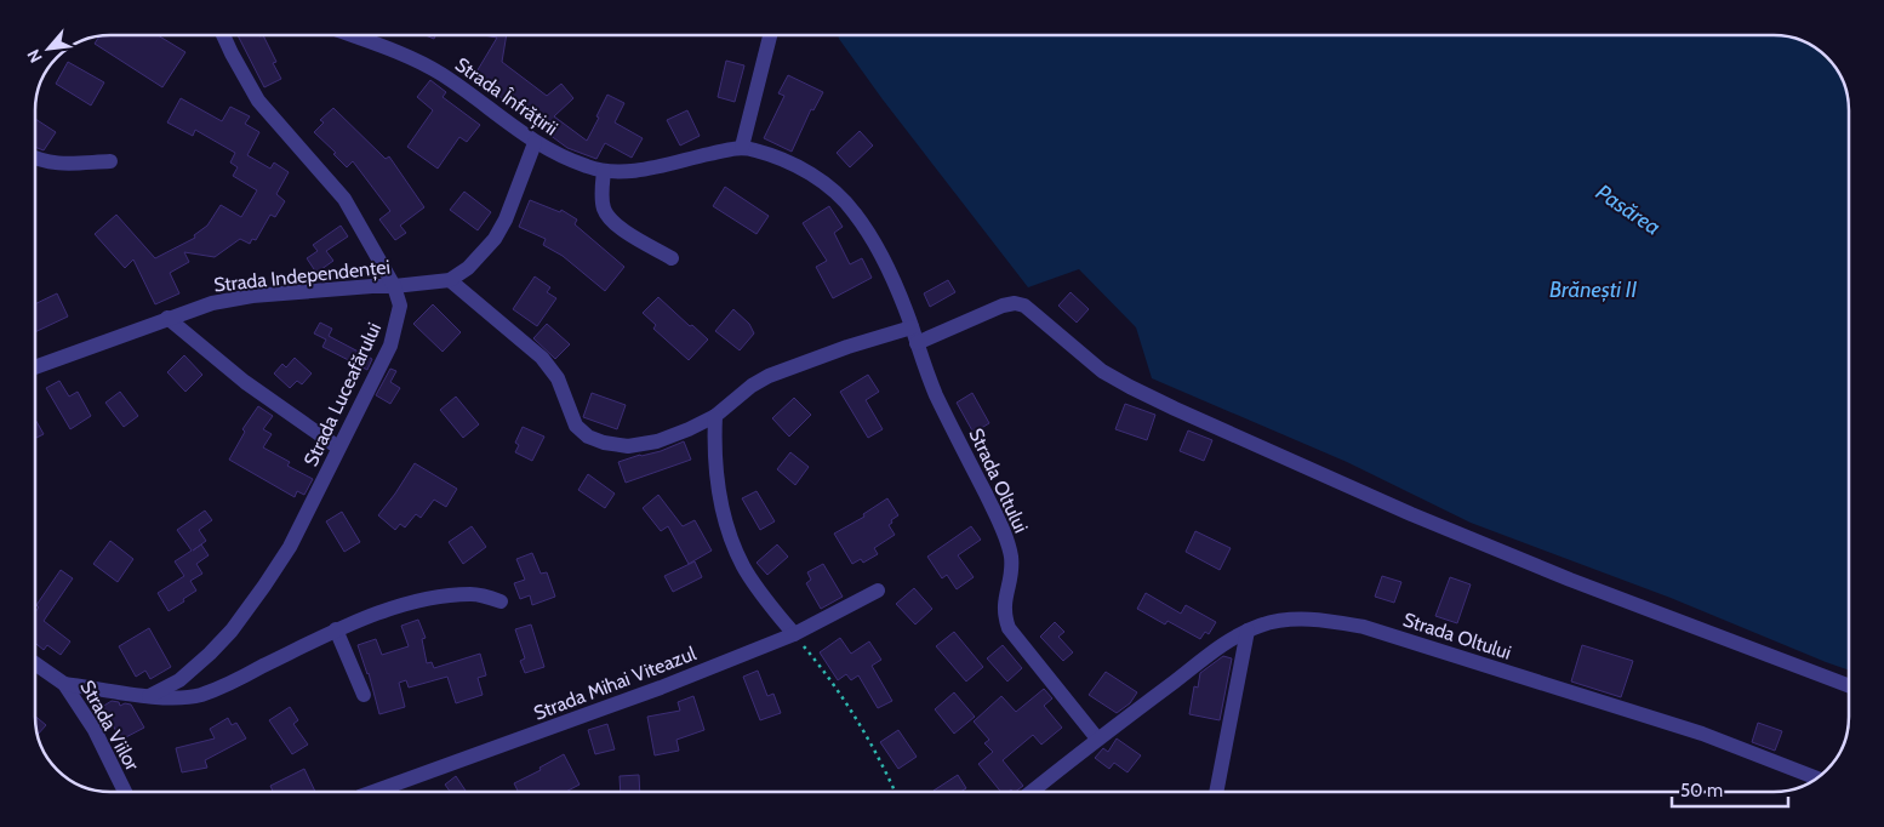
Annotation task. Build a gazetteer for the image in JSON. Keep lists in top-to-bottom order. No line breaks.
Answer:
{"streets":{"street":["Strada Înfrățirii","Strada Independenței","Strada Luceafărului","Strada Oltului","Strada Mihai Viteazul","Strada Viilor"]},"crossings":[["Strada Înfrățirii","Strada Oltului"],["Strada Independenței","Strada Luceafărului"]],"water":["Pasărea","Brănești II"],"scale_bar":"50 m","north":"bottom left"}
